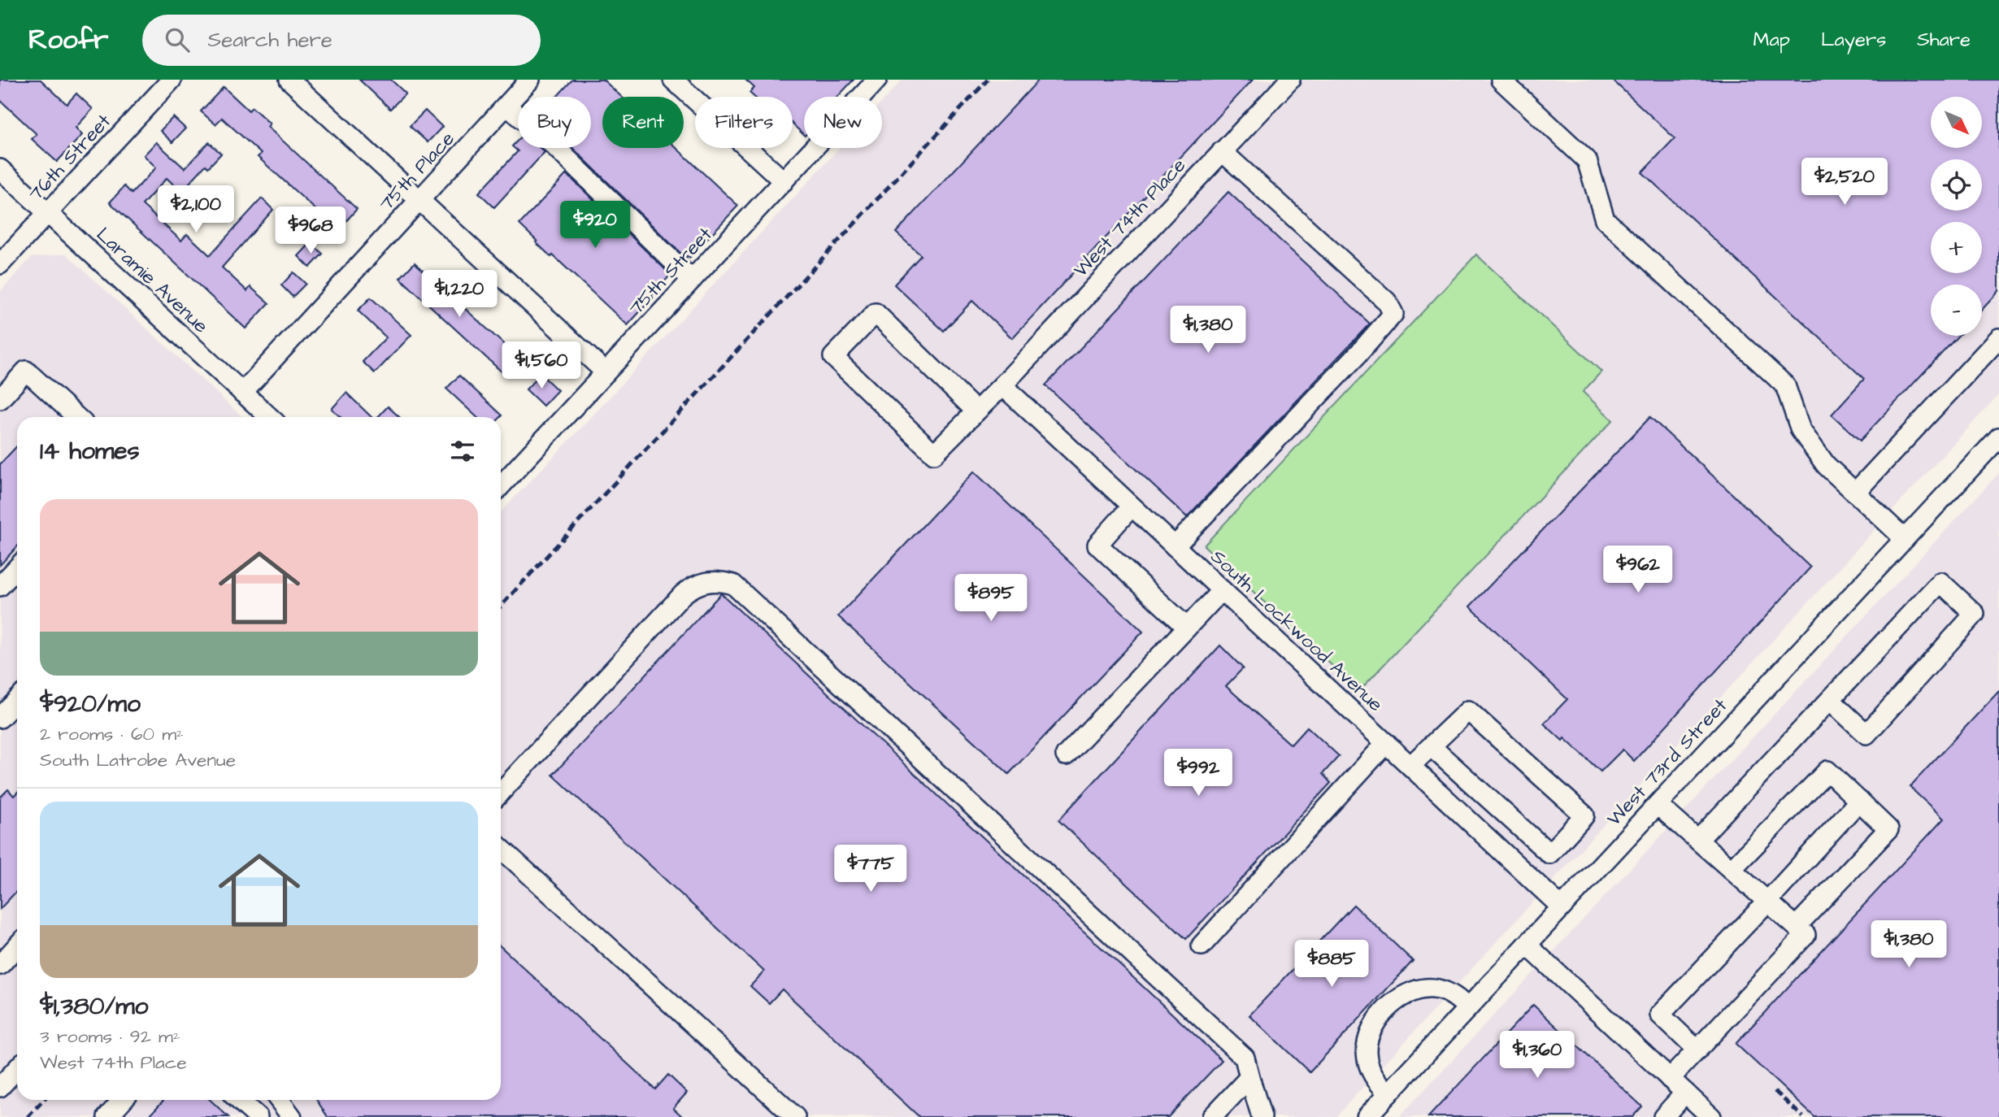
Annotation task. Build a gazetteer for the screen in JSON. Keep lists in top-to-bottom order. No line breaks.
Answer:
{"streets":{"street":["76th Street","75th Place","West 74th Place","75th Street","Laramie Avenue","South Lockwood Avenue","West 73rd Street"]},"crossings":[["76th Street","Laramie Avenue"],["75th Place","Laramie Avenue"],["West 74th Place","South Lockwood Avenue"],["South Lockwood Avenue","West 73rd Street"]],"north":"bottom right","page":{"header":"Roofr","search":"Search here","nav":["Map","Layers","Share"],"map_buttons":["+","−"],"chip":["Buy","Rent","Filters","New"],"price":["$2,520","$2,100","$920","$968","$1,220","$1,380","$1,560","$962","$895","$992","$775","$1,380","$885","$1,360"],"heading":"14 homes","list":[{"name":"$920/mo","note":"2 rooms · 60 m² · South Latrobe Avenue"},{"name":"$1,380/mo","note":"3 rooms · 92 m² · West 74th Place"}]}}
